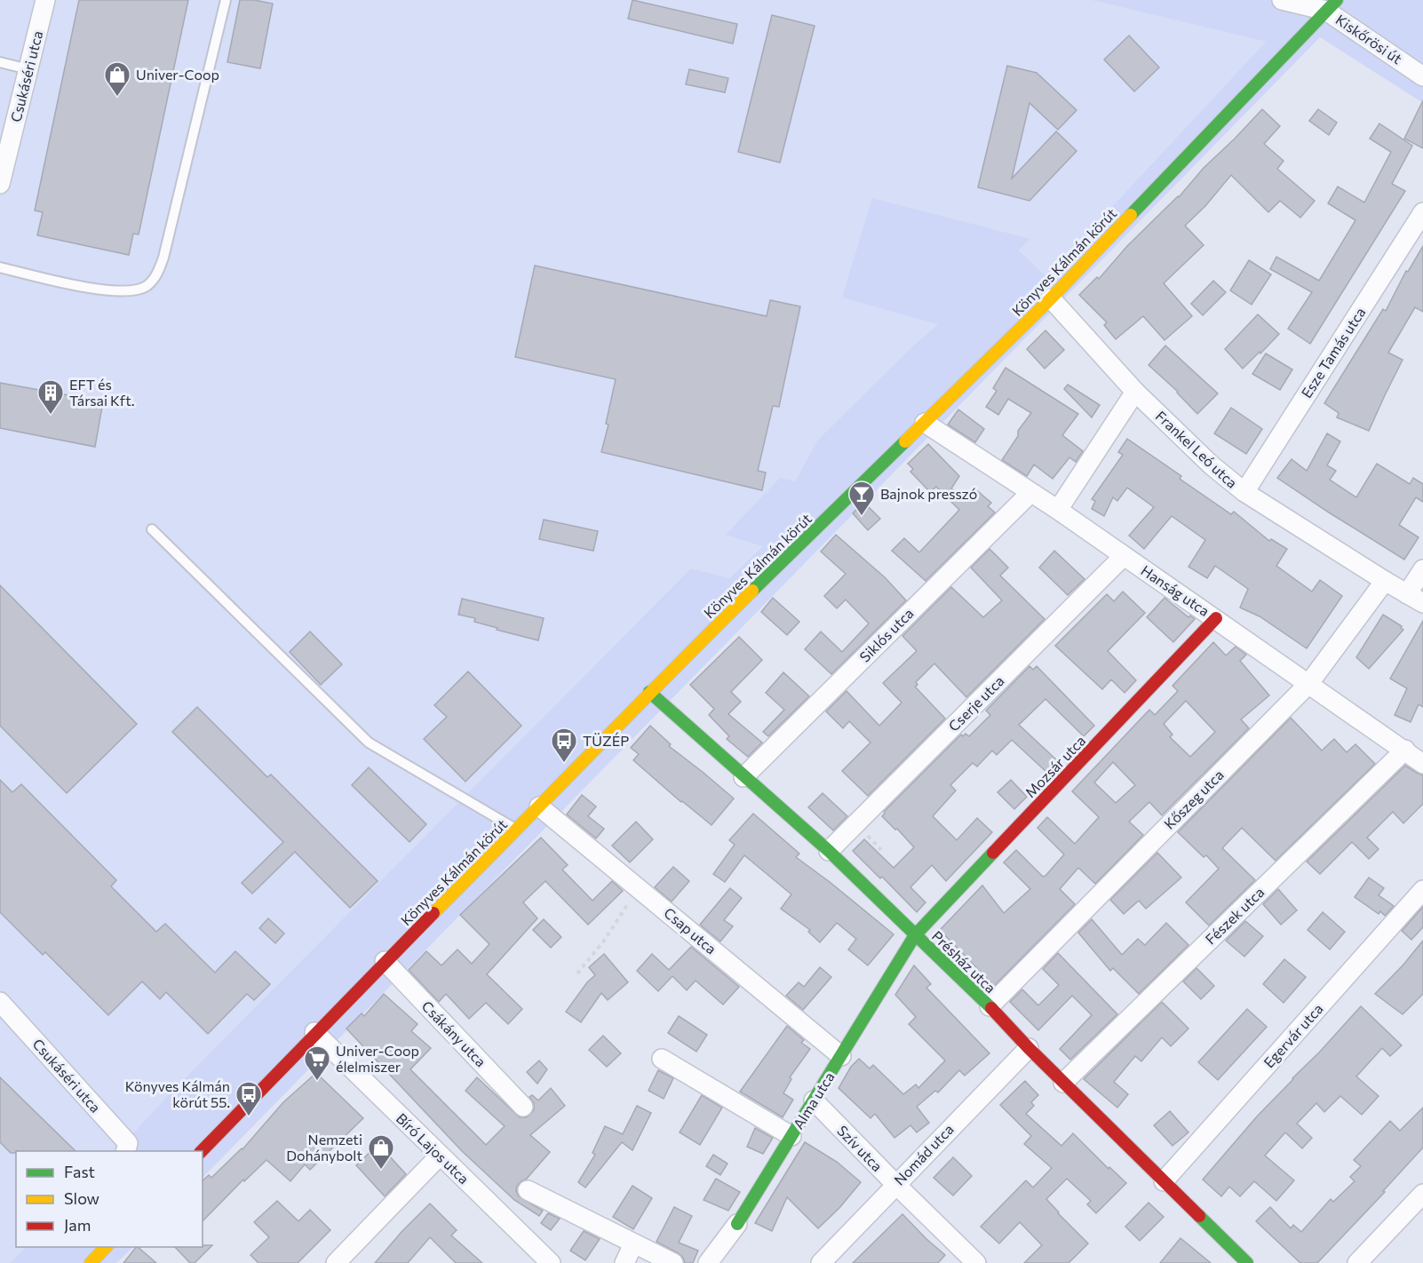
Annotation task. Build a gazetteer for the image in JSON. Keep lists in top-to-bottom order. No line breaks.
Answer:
{"streets":{"street":["Kiskőrösi út","Csukáséri utca","Könyves Kálmán körút","Esze Tamás utca","Frankel Leó utca","Hanság utca","Siklós utca","Cserje utca","Mozsár utca","Kőszeg utca","Fészek utca","Csap utca","Présház utca","Csákány utca","Egervár utca","Alma utca","Bíró Lajos utca","Szív utca","Nomád utca"]},"crossings":[["Kiskőrösi út","Könyves Kálmán körút"],["Könyves Kálmán körút","Frankel Leó utca"],["Könyves Kálmán körút","Hanság utca"],["Könyves Kálmán körút","Csap utca"],["Könyves Kálmán körút","Présház utca"],["Könyves Kálmán körút","Csákány utca"],["Könyves Kálmán körút","Bíró Lajos utca"],["Esze Tamás utca","Frankel Leó utca"],["Frankel Leó utca","Kőszeg utca"],["Hanság utca","Siklós utca"],["Hanság utca","Cserje utca"],["Hanság utca","Mozsár utca"],["Hanság utca","Kőszeg utca"],["Hanság utca","Fészek utca"],["Siklós utca","Présház utca"],["Cserje utca","Présház utca"],["Mozsár utca","Présház utca"],["Mozsár utca","Alma utca"],["Kőszeg utca","Présház utca"],["Fészek utca","Présház utca"],["Csap utca","Alma utca"],["Présház utca","Egervár utca"],["Présház utca","Alma utca"],["Présház utca","Nomád utca"],["Alma utca","Szív utca"],["Szív utca","Nomád utca"]],"places":{"shop":["Univer-Coop","Nemzeti Dohánybolt"],"building":["EFT és Társai Kft."],"bar":["Bajnok presszó"],"bus stop":["TÜZÉP","Könyves Kálmán körút 55."],"supermarket":["Univer-Coop élelmiszer"]},"legend":["Fast","Slow","Jam"]}
